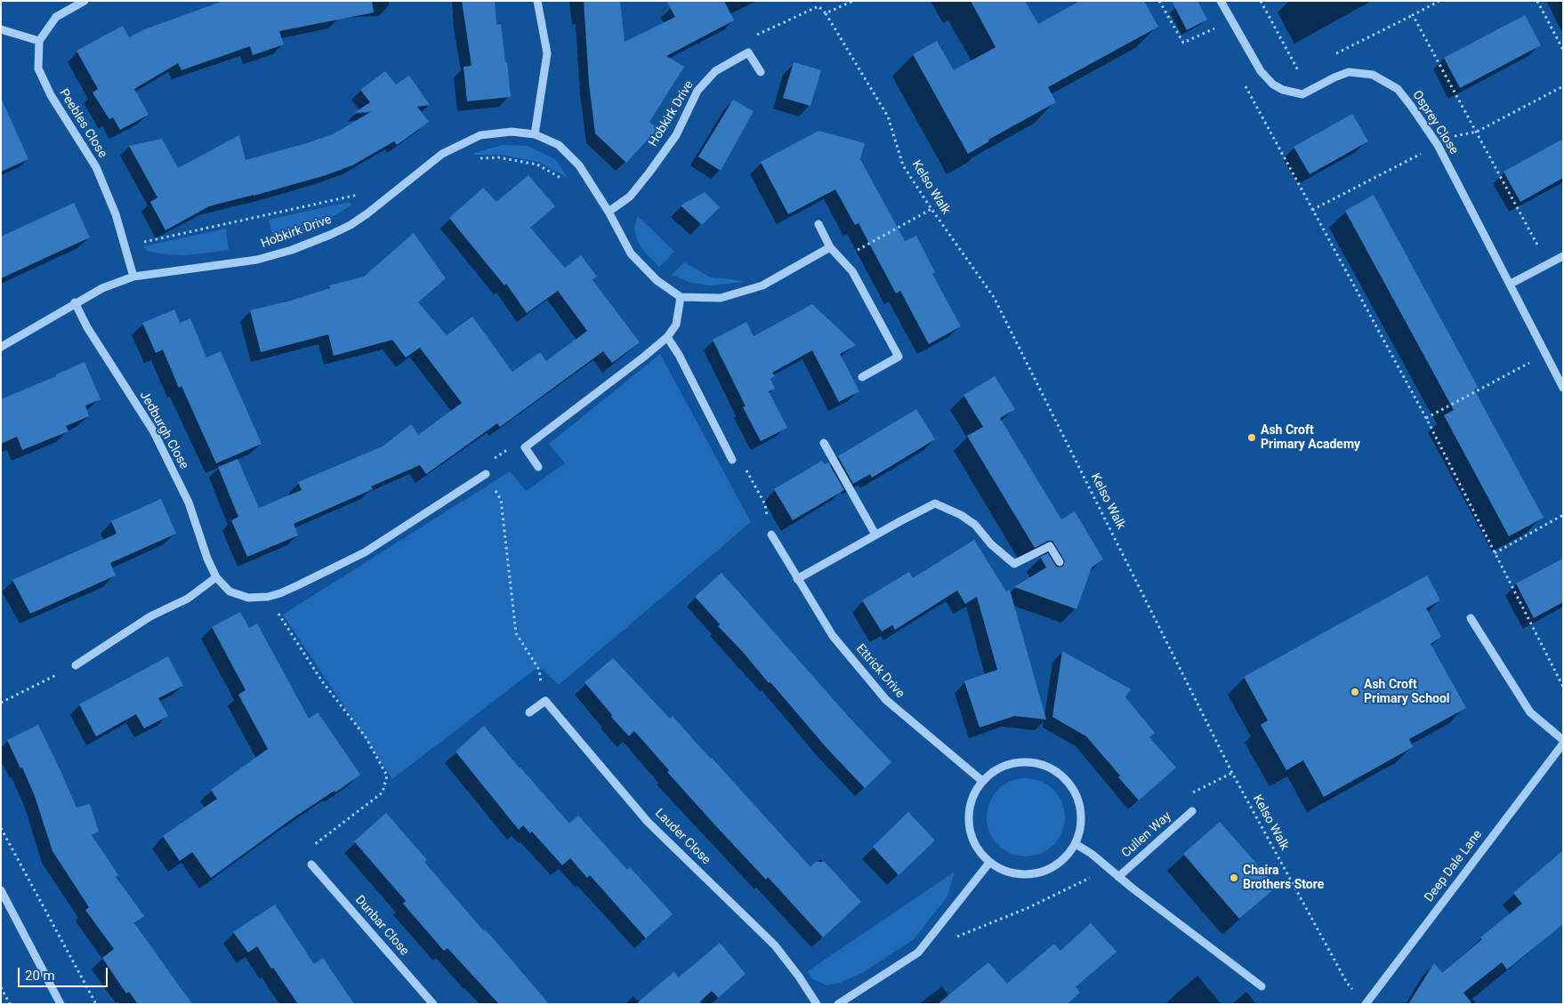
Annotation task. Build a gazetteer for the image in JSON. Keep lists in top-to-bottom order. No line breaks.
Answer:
{"streets":{"street":["Hobkirk Drive","Osprey Close","Peebles Close","Jedburgh Close","Ettrick Drive","Cullen Way","Lauder Close","Deep Dale Lane","Dunbar Close"],"path":["Kelso Walk"]},"crossings":[["Hobkirk Drive","Peebles Close"],["Hobkirk Drive","Jedburgh Close"],["Kelso Walk","Deep Dale Lane"]],"places":["Ash Croft Primary Academy","Ash Croft Primary School","Chaira Brothers Store"],"scale_bar":"20 m"}
